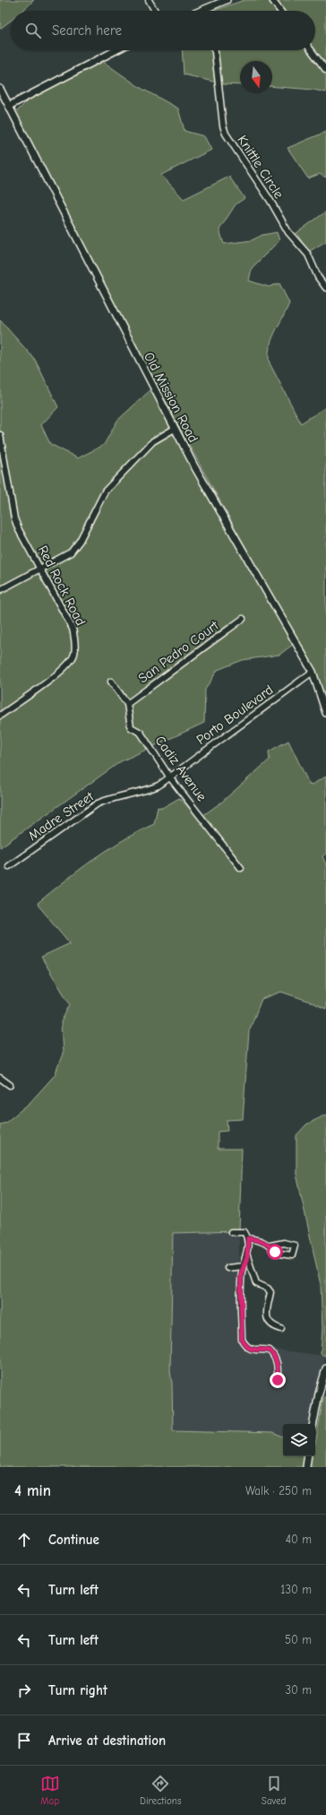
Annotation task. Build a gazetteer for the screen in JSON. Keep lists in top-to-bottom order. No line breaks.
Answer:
{"streets":{"street":["Knittle Circle","Old Mission Road","Red Rock Road","San Pedro Court","Porto Boulevard","Cadiz Avenue","Madre Street"]},"crossings":[["Old Mission Road","Porto Boulevard"],["San Pedro Court","Cadiz Avenue"],["Porto Boulevard","Cadiz Avenue"],["Porto Boulevard","Madre Street"],["Cadiz Avenue","Madre Street"]],"north":"bottom","page":{"search":"Search here","heading":["4 min","Walk · 250 m"],"list":[["Continue","40 m"],["Turn left","130 m"],["Turn left","50 m"],["Turn right","30 m"],"Arrive at destination"],"nav":["Map","Directions","Saved"]}}
